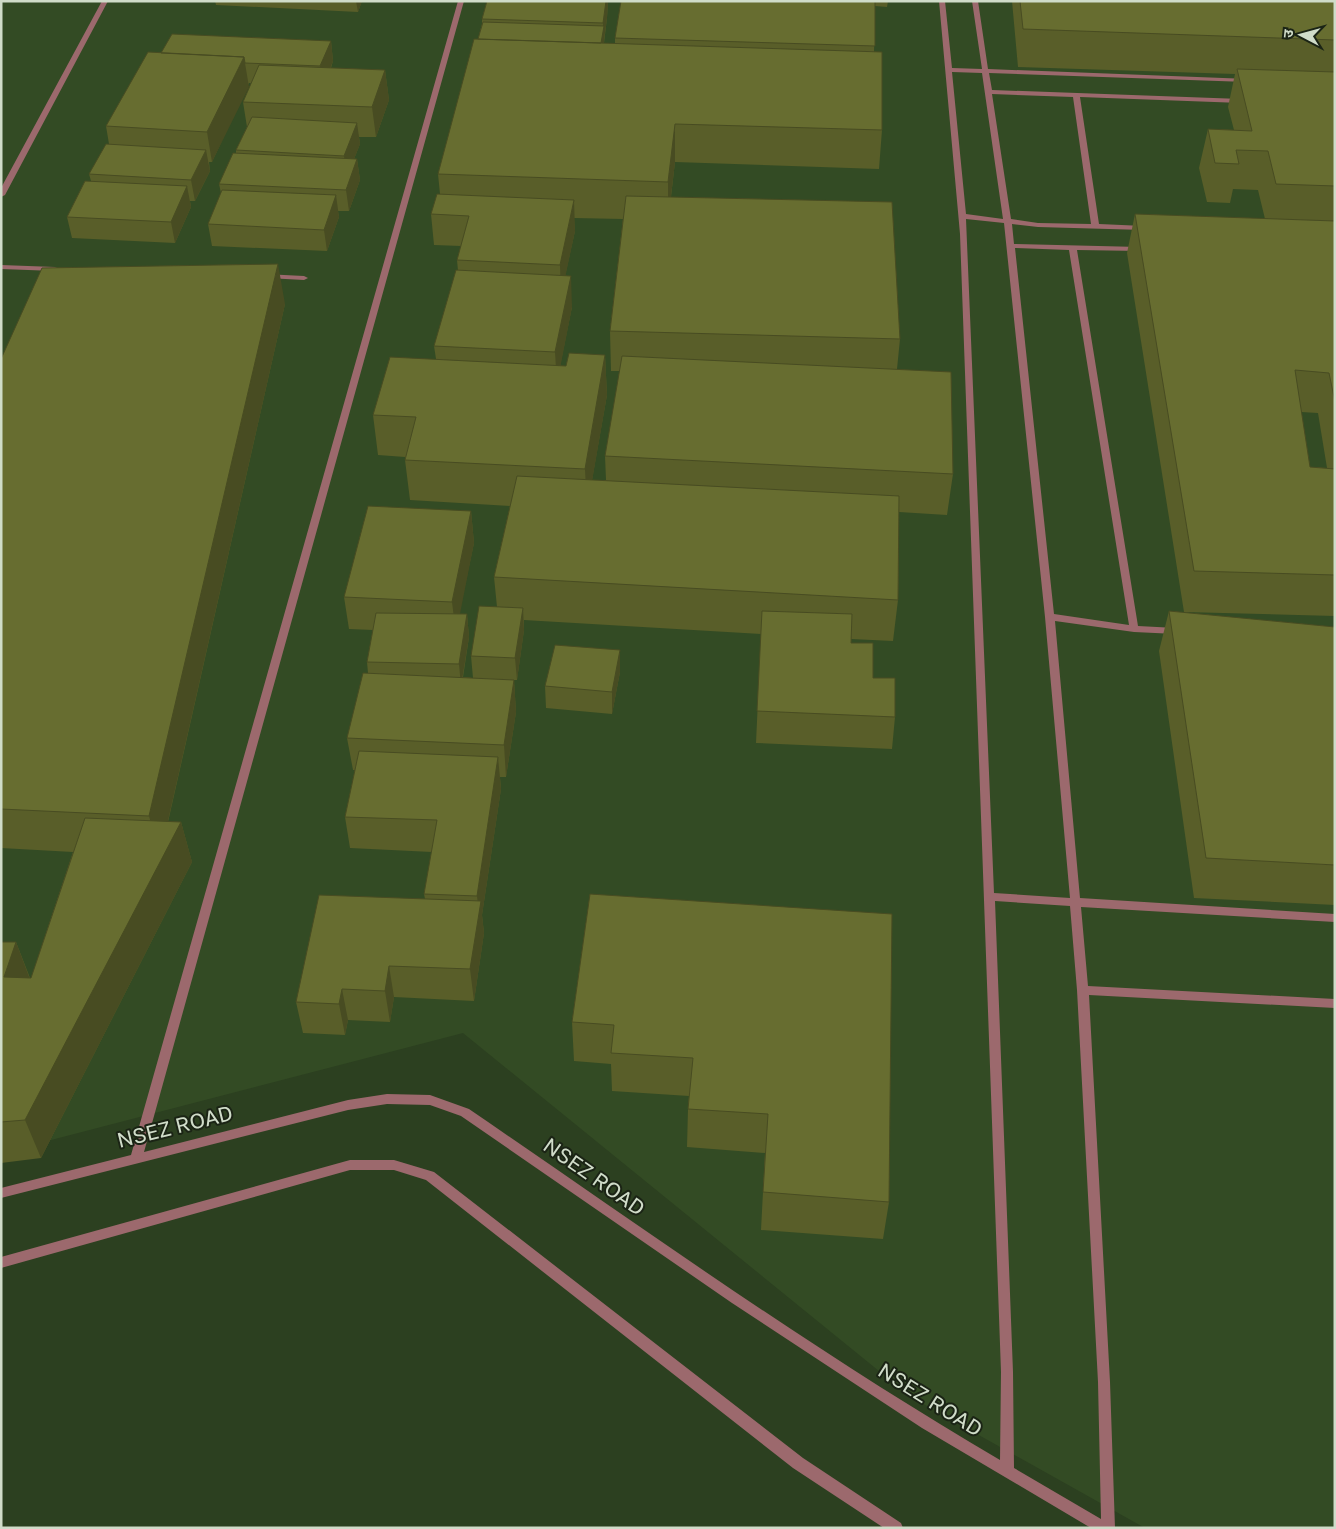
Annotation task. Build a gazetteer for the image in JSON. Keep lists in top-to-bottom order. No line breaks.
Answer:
{"streets":{"street":["NSEZ ROAD"]},"north":"left"}
